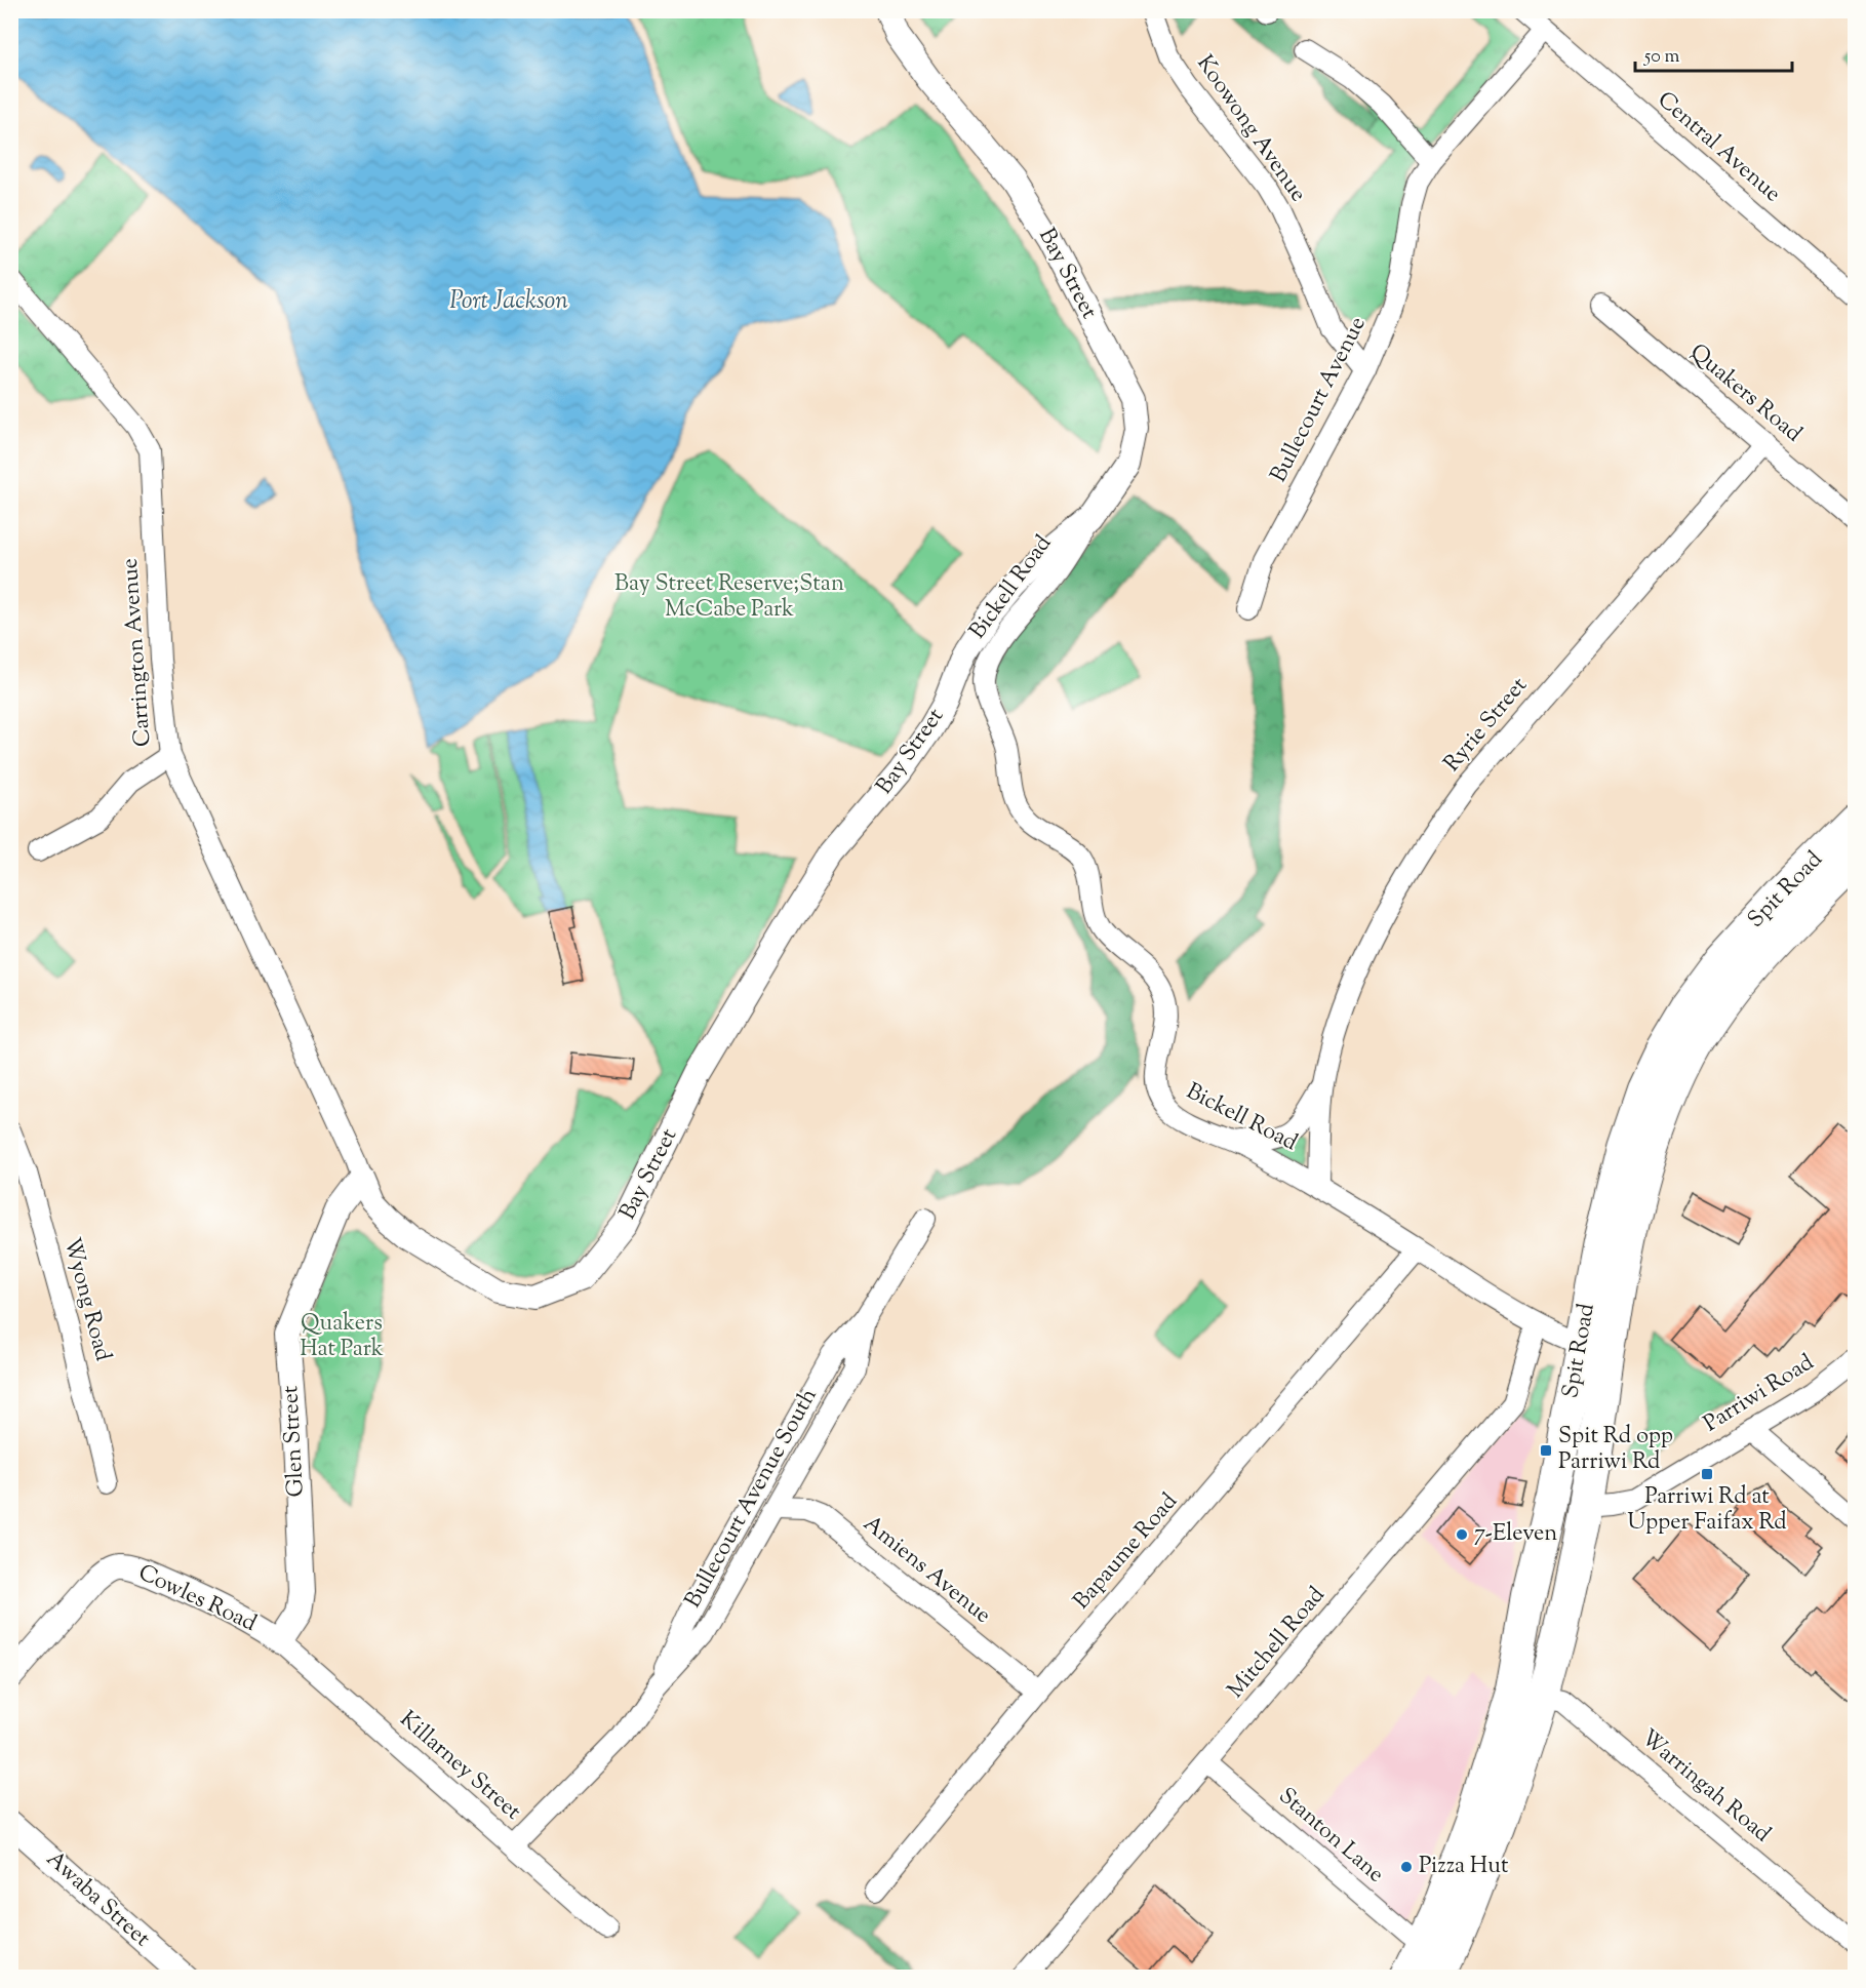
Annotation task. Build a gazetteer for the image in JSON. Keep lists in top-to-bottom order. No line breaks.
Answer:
{"streets":{"highway":["Spit Road"],"street":["Koowong Avenue","Central Avenue","Bay Street","Quakers Road","Bullecourt Avenue","Bickell Road","Carrington Avenue","Ryrie Street","Wyong Road","Parriwi Road","Glen Street","Bullecourt Avenue South","Bapaume Road","Amiens Avenue","Cowles Road","Mitchell Road","Killarney Street","Warringah Road","Stanton Lane","Awaba Street"]},"crossings":[["Koowong Avenue","Bullecourt Avenue"],["Central Avenue","Bullecourt Avenue"],["Bay Street","Bickell Road"],["Bay Street","Carrington Avenue"],["Bay Street","Glen Street"],["Quakers Road","Ryrie Street"],["Bickell Road","Ryrie Street"],["Bickell Road","Spit Road"],["Bickell Road","Bapaume Road"],["Bickell Road","Mitchell Road"],["Carrington Avenue","Glen Street"],["Spit Road","Parriwi Road"],["Spit Road","Warringah Road"],["Spit Road","Stanton Lane"],["Glen Street","Cowles Road"],["Glen Street","Killarney Street"],["Bullecourt Avenue South","Amiens Avenue"],["Bullecourt Avenue South","Killarney Street"],["Bapaume Road","Amiens Avenue"],["Cowles Road","Killarney Street"],["Mitchell Road","Stanton Lane"]],"water":["Port Jackson"],"parks":["Bay Street Reserve;Stan McCabe Park","Quakers Hat Park"],"places":{"transit":["Spit Rd opp Parriwi Rd","Parriwi Rd at Upper Faifax Rd"],"other":["7-Eleven","Pizza Hut"]},"scale_bar":"50 m"}
